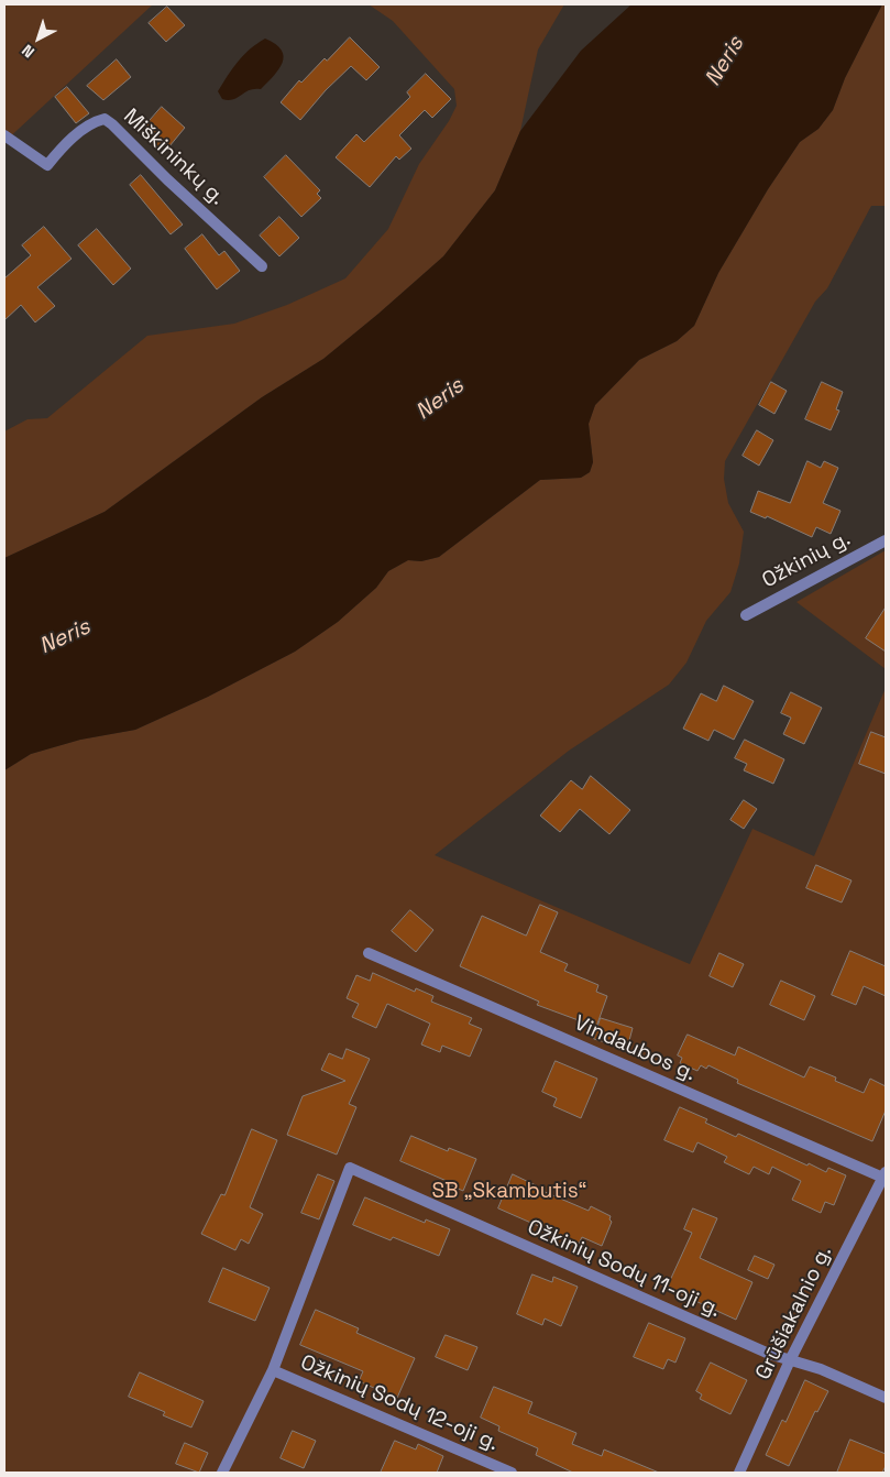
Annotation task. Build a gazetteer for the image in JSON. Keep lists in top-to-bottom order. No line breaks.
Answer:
{"streets":{"street":["Miškininkų g.","Ožkinių g.","Vindaubos g.","Ožkinių Sodų 11-oji g.","Grūšiakalnio g.","Ožkinių Sodų 12-oji g."]},"crossings":[["Vindaubos g.","Grūšiakalnio g."],["Ožkinių Sodų 11-oji g.","Grūšiakalnio g."],["Ožkinių Sodų 11-oji g.","Ožkinių Sodų 12-oji g."]],"water":["Neris"],"parks":["SB „Skambutis“"],"north":"bottom left"}
